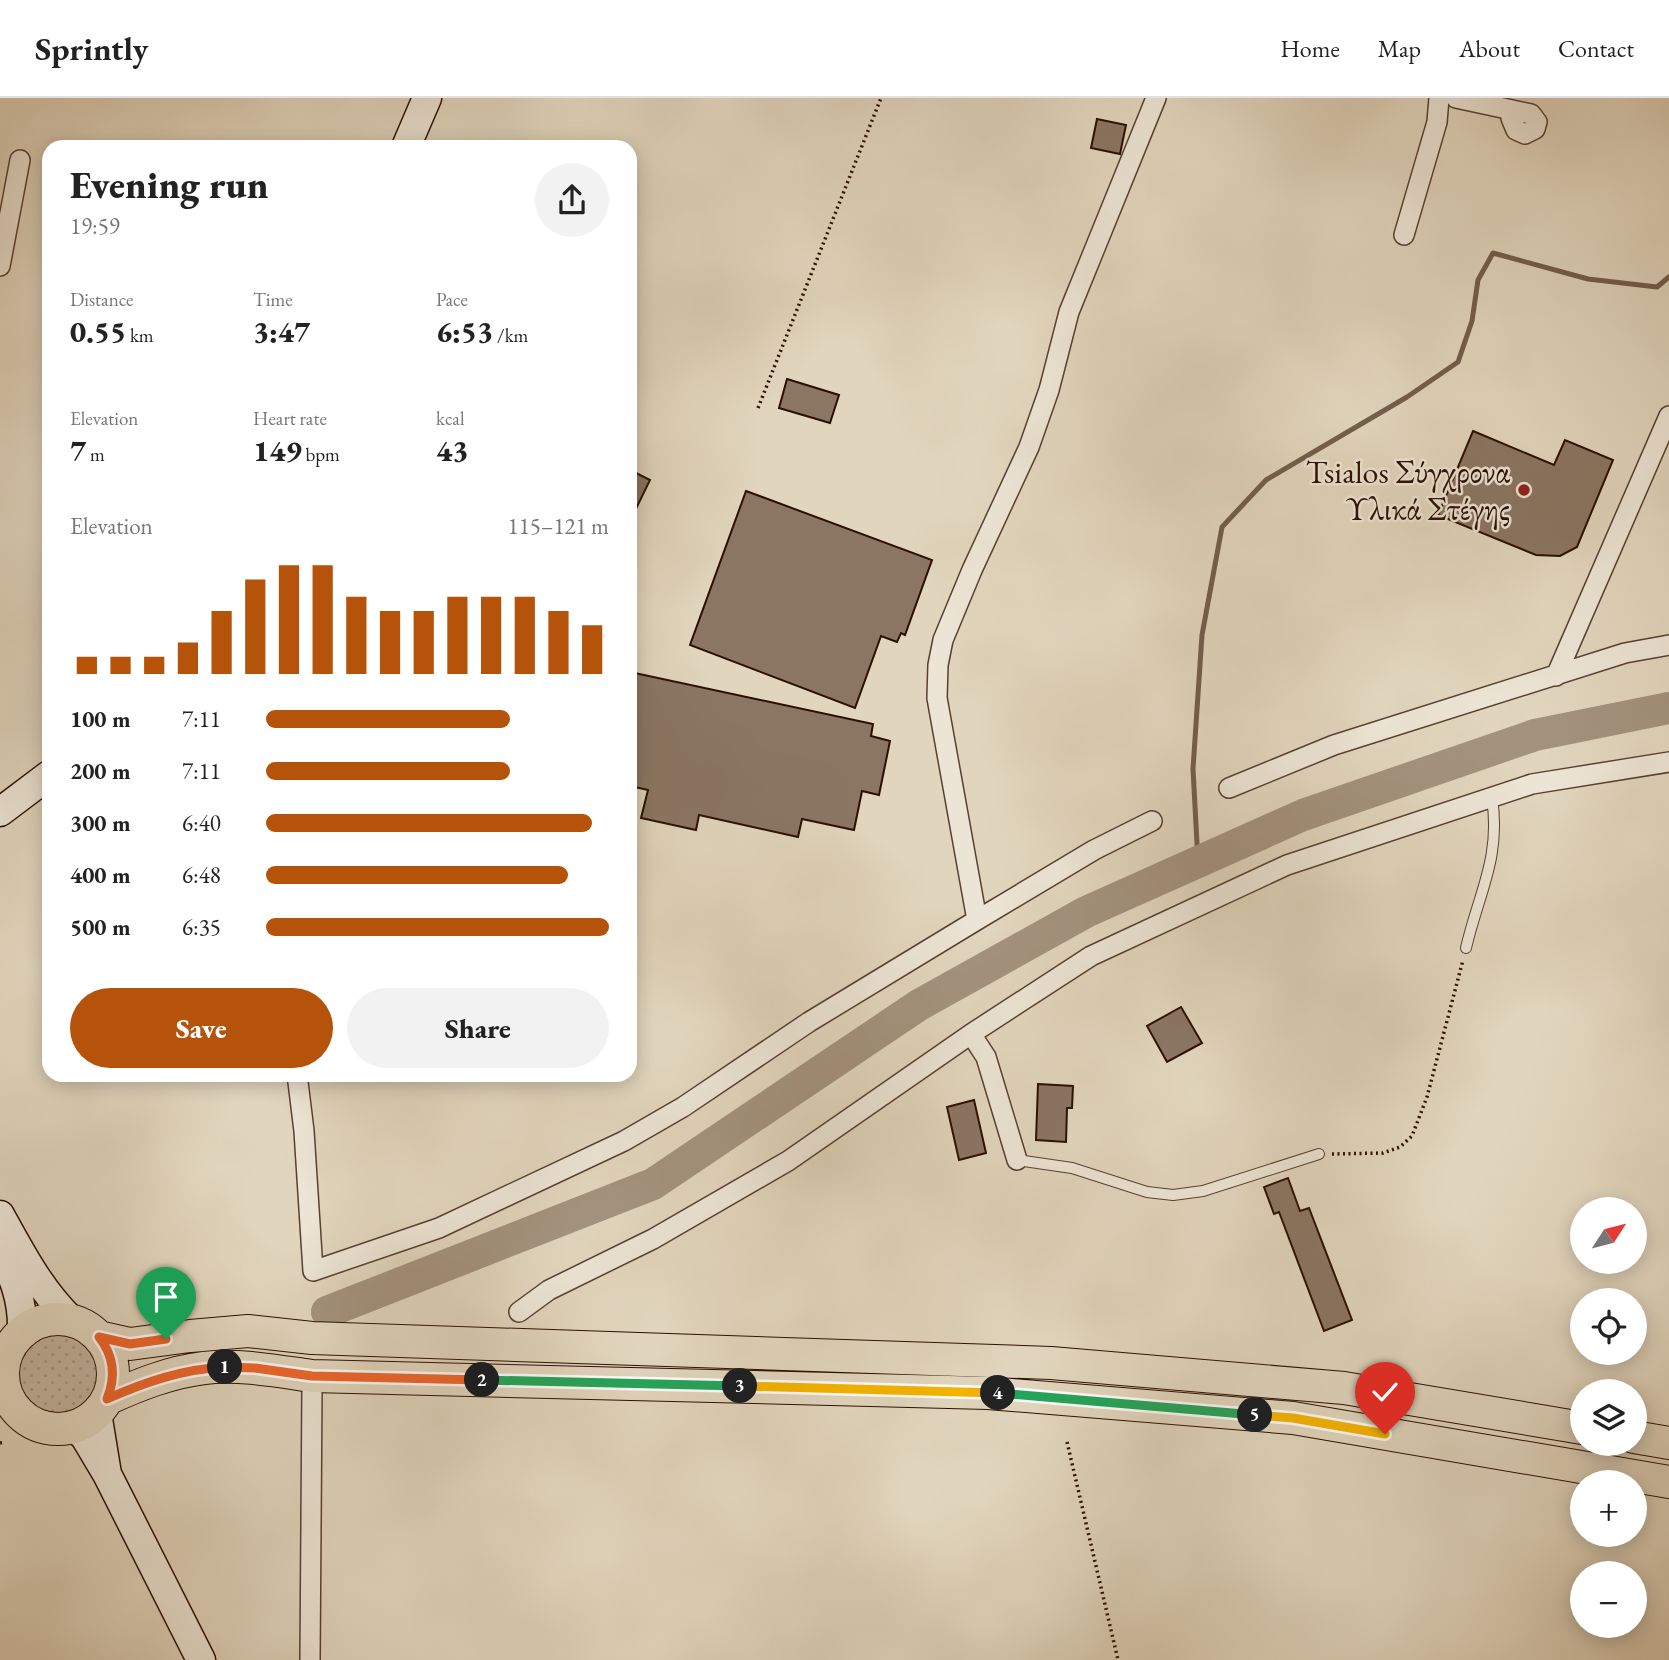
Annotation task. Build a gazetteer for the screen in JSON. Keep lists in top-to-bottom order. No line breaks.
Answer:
{"places":["Tsialos Σύγχρονα Υλικά Στέγης"],"north":"top right","page":{"header":"Sprintly","nav":["Home","Map","About","Contact"],"heading":["Evening run","19:59"],"stats":[["Distance","0.55 km"],["Time","3:47"],["Pace","6:53 /km"],["Elevation","7 m"],["Heart rate","149 bpm"],["kcal","43"]],"chart":["Elevation","115–121 m"],"list":[{"name":"100 m","note":"7:11"},{"name":"200 m","note":"7:11"},{"name":"300 m","note":"6:40"},{"name":"400 m","note":"6:48"},{"name":"500 m","note":"6:35"}],"buttons":["Save","Share"],"map_buttons":["+","−"],"pins":["1","2","3","4","5"]}}
